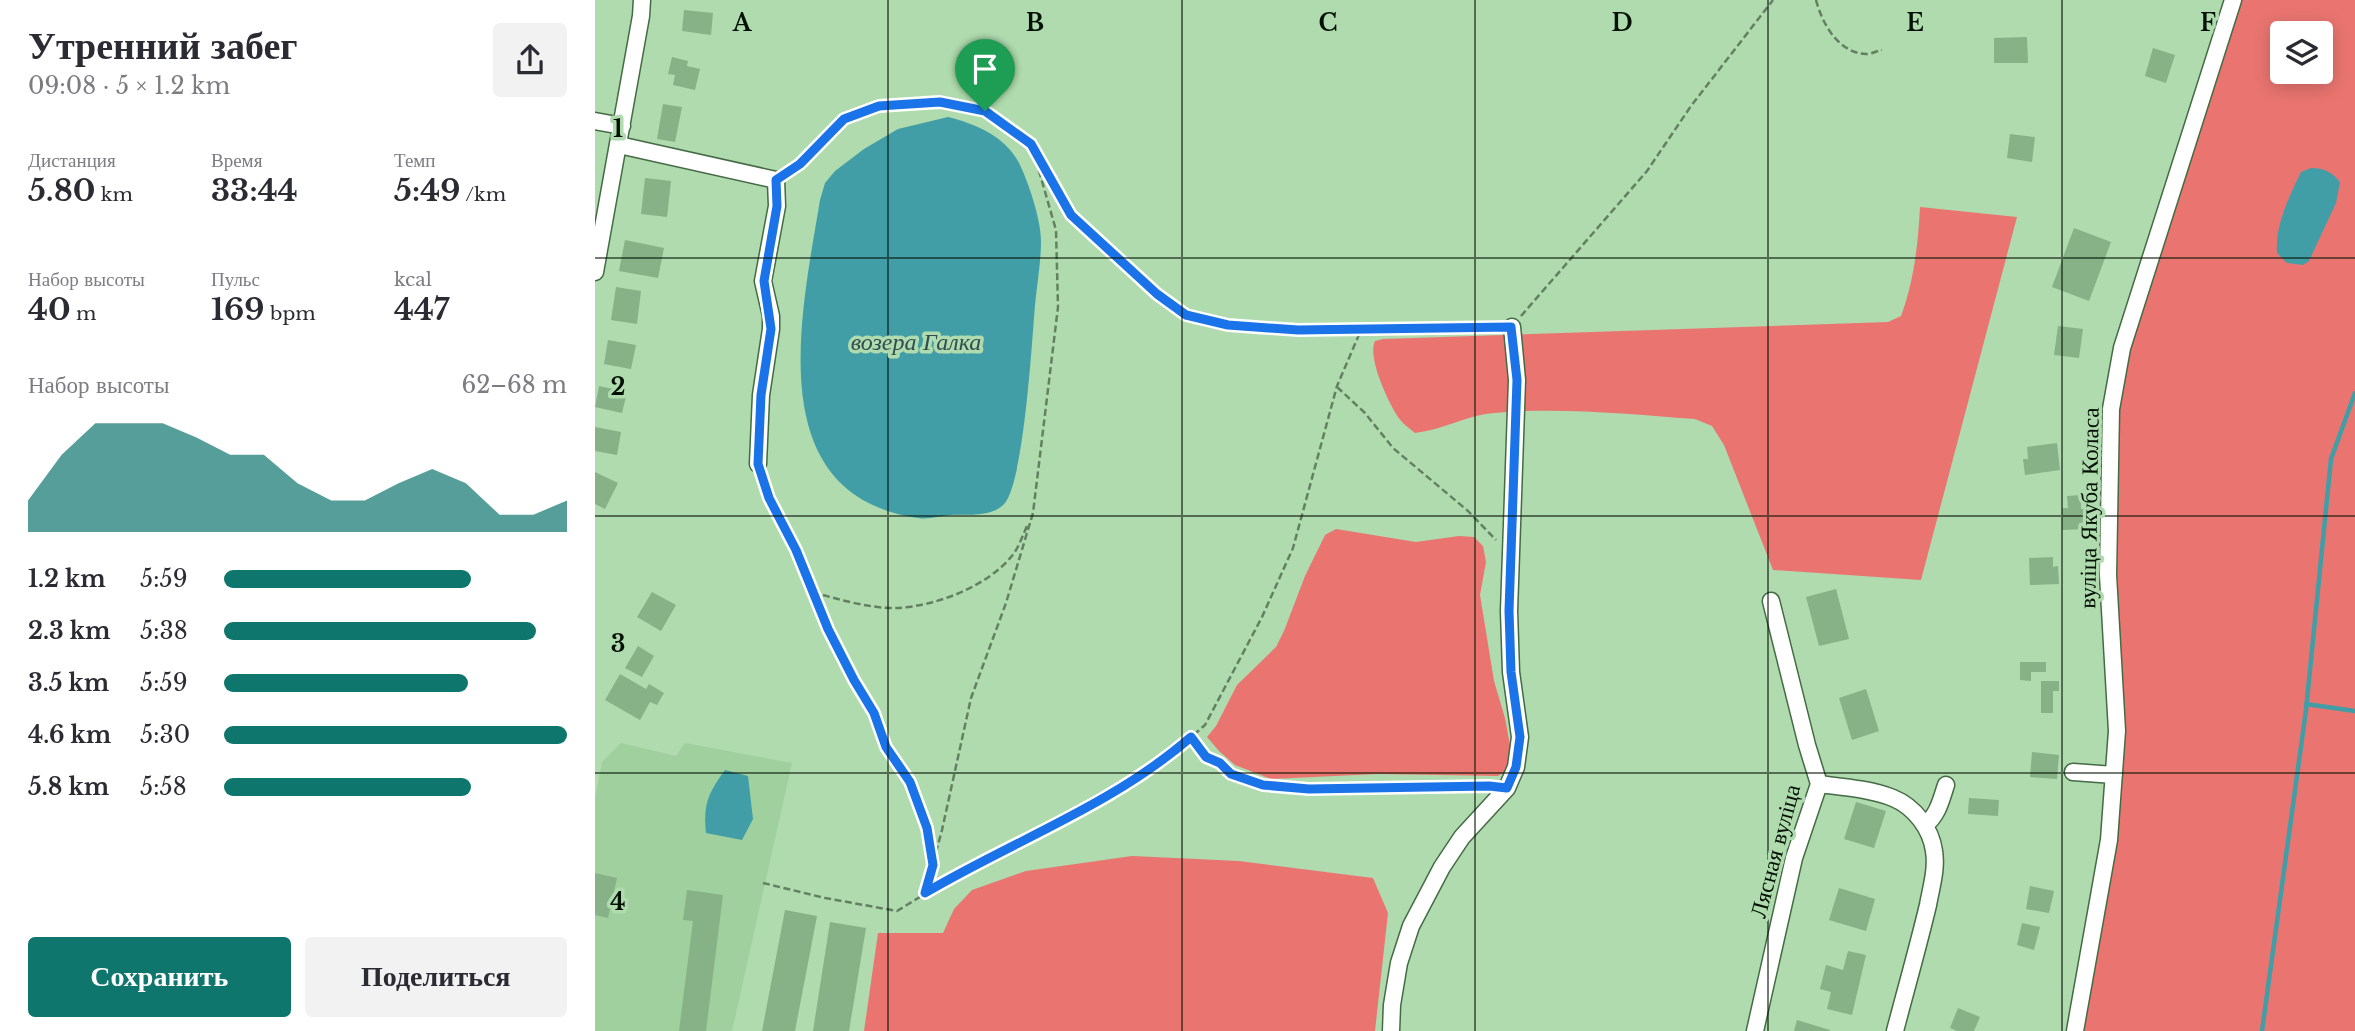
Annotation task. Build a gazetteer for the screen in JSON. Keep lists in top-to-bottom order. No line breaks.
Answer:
{"streets":{"street":["вуліца Якуба Коласа","Лясная вуліца"]},"water":["возера Галка"],"page":{"heading":["Утренний забег","09:08 · 5 × 1.2 km"],"stats":[["Дистанция","5.80 km"],["Время","33:44"],["Темп","5:49 /km"],["Набор высоты","40 m"],["Пульс","169 bpm"],["kcal","447"]],"chart":["Набор высоты","62–68 m"],"list":[{"name":"1.2 km","note":"5:59"},{"name":"2.3 km","note":"5:38"},{"name":"3.5 km","note":"5:59"},{"name":"4.6 km","note":"5:30"},{"name":"5.8 km","note":"5:58"}],"buttons":["Сохранить","Поделиться"]},"grid":{"columns":["A","B","C","D","E","F"],"rows":["1","2","3","4"]}}
